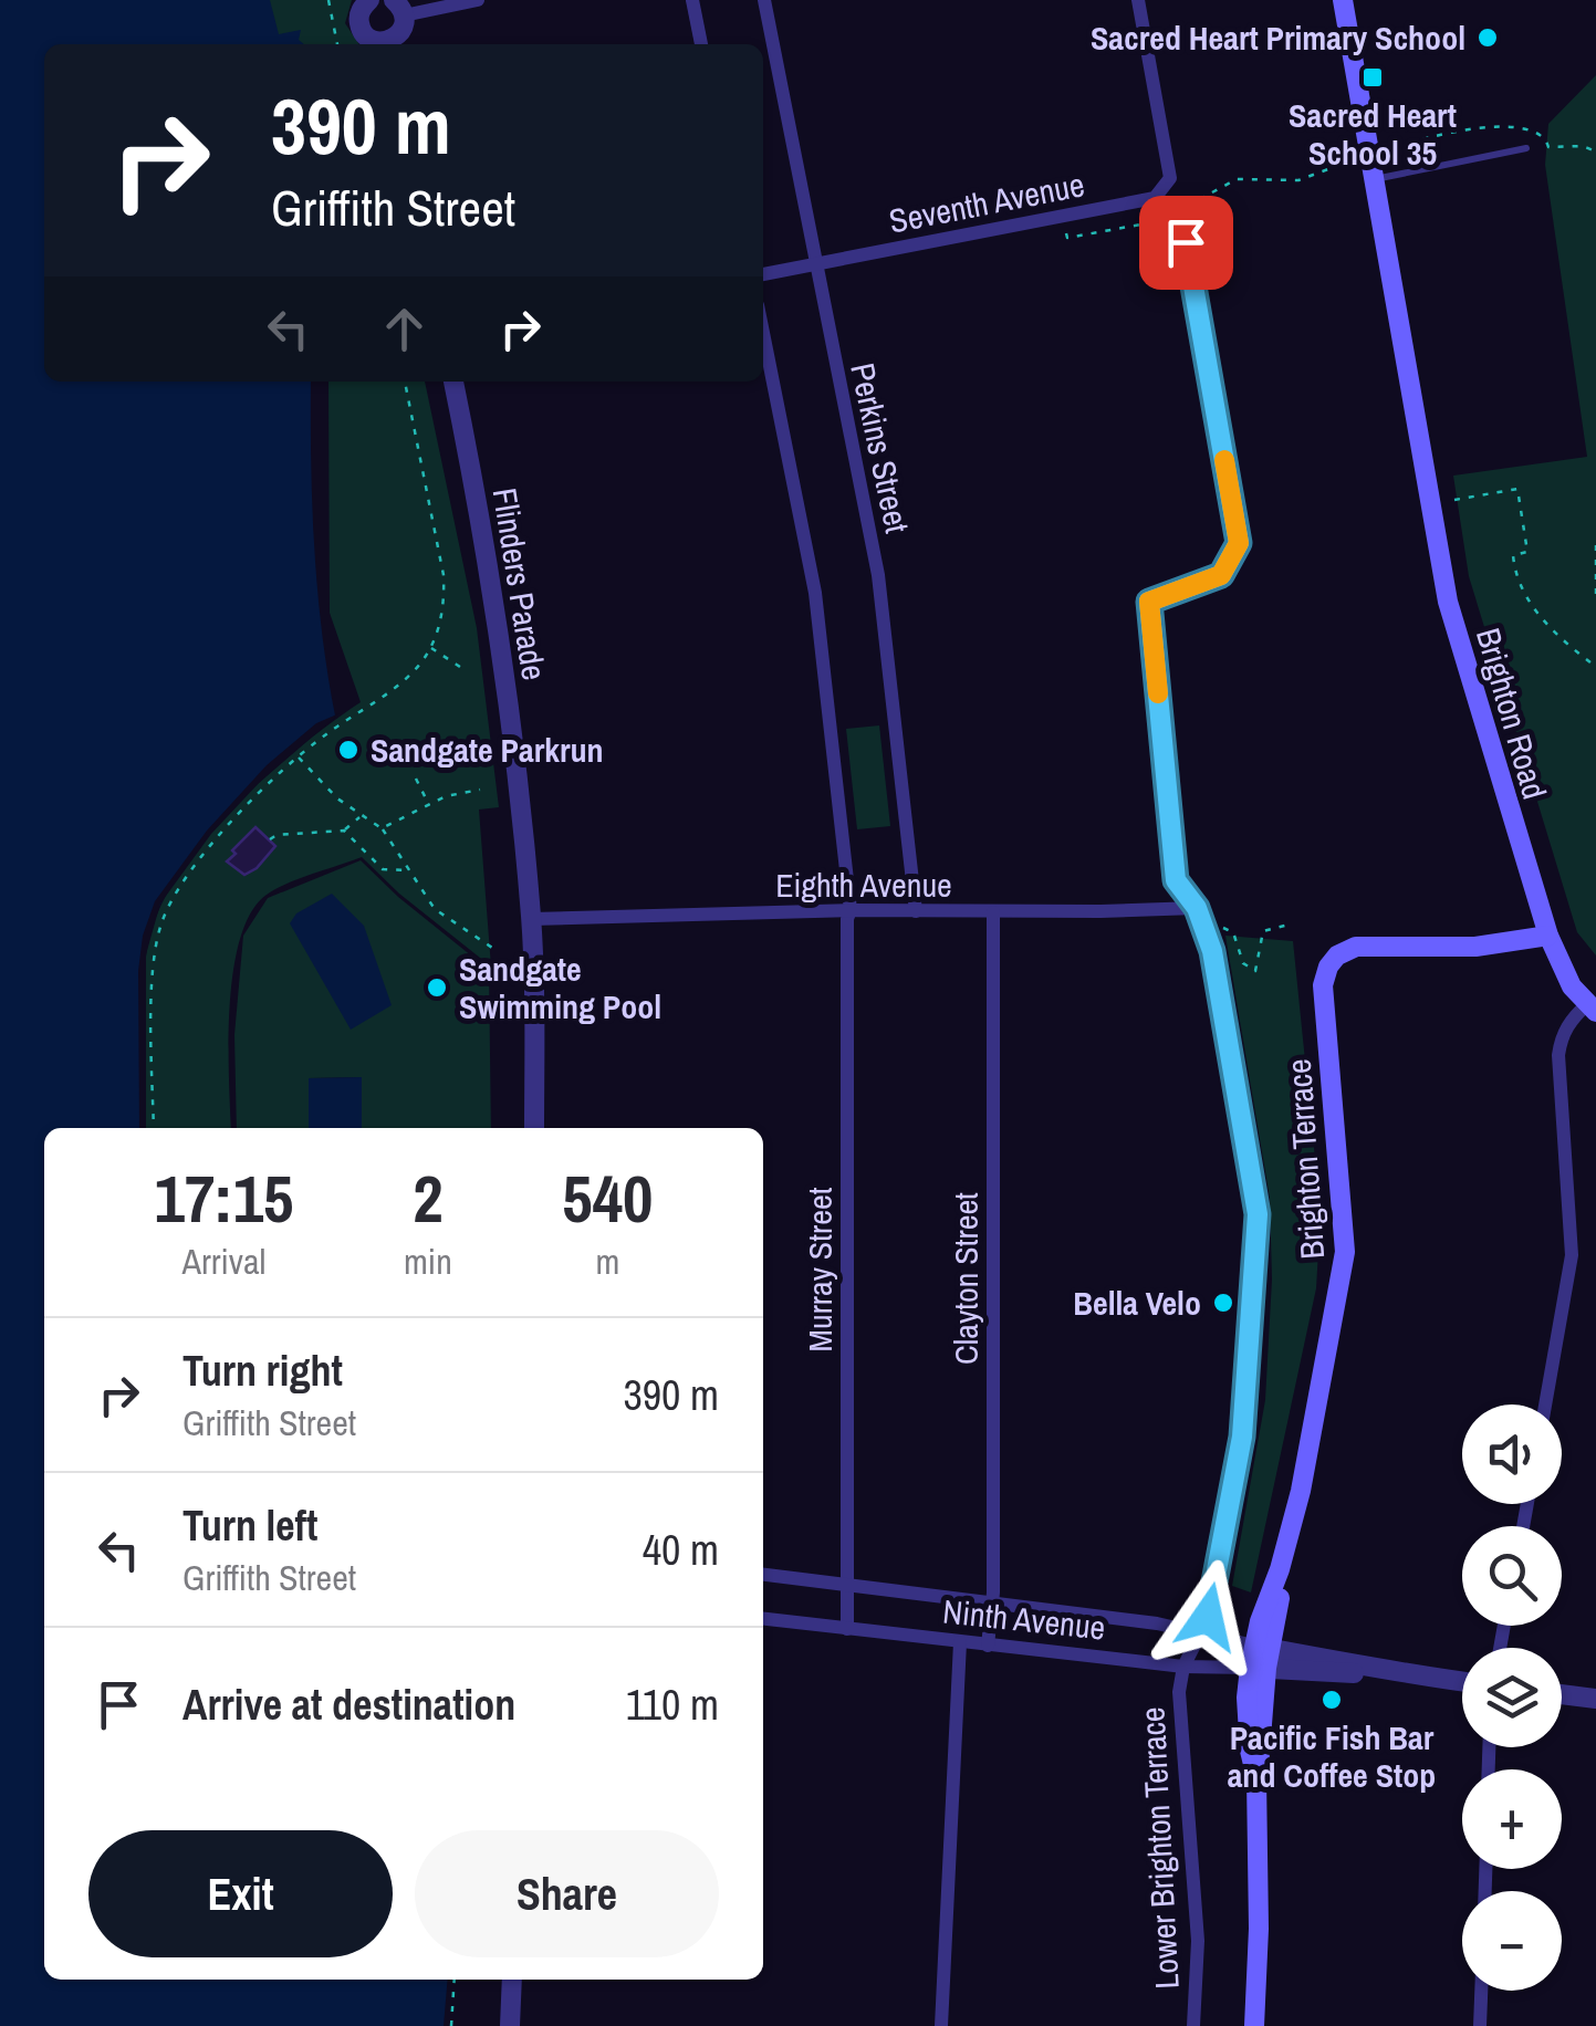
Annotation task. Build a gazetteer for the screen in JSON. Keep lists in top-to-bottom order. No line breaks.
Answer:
{"streets":{"main road":["Brighton Road","Brighton Terrace"],"street":["Seventh Avenue","Perkins Street","Flinders Parade","Eighth Avenue","Murray Street","Clayton Street","Ninth Avenue","Lower Brighton Terrace"]},"crossings":[["Seventh Avenue","Perkins Street"],["Perkins Street","Eighth Avenue"],["Flinders Parade","Eighth Avenue"],["Brighton Road","Brighton Terrace"],["Eighth Avenue","Murray Street"],["Eighth Avenue","Clayton Street"],["Brighton Terrace","Ninth Avenue"],["Murray Street","Ninth Avenue"],["Clayton Street","Ninth Avenue"],["Ninth Avenue","Lower Brighton Terrace"]],"places":{"other":["Sacred Heart Primary School","Sandgate Parkrun","Sandgate Swimming Pool","Bella Velo","Pacific Fish Bar and Coffee Stop"],"transit":["Sacred Heart School 35"]},"page":{"turn":["390 m","Griffith Street"],"eta":["17:15","Arrival","2","min","540","m"],"list":[{"name":"Turn right","note":"Griffith Street","value":"390 m"},{"name":"Turn left","note":"Griffith Street","value":"40 m"},{"name":"Arrive at destination","value":"110 m"}],"map_buttons":["+","−"],"buttons":["Exit","Share"]}}
